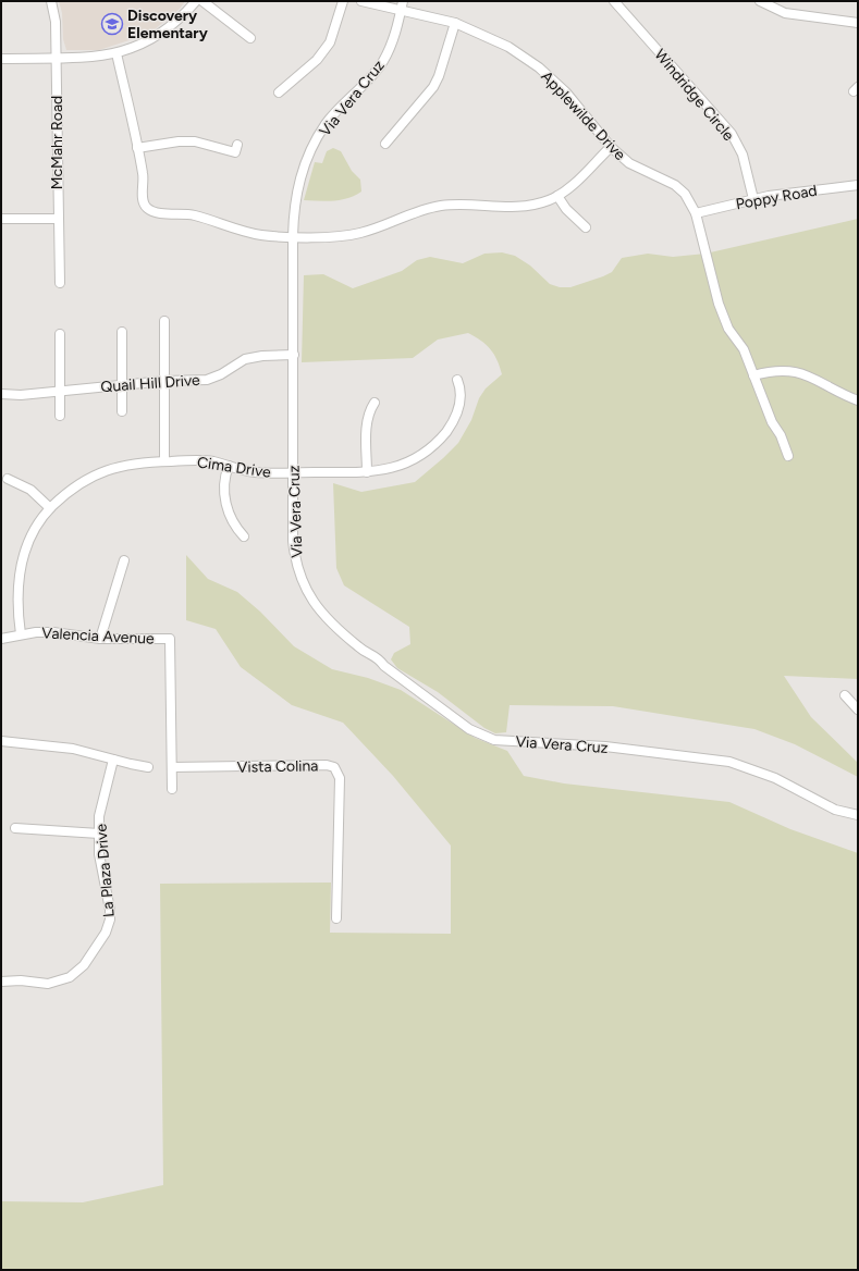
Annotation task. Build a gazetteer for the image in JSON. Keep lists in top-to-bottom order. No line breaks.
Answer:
{"streets":{"street":["Windridge Circle","Via Vera Cruz","Applewilde Drive","McMahr Road","Poppy Road","Quail Hill Drive","Cima Drive","Valencia Avenue","Vista Colina","La Plaza Drive"]},"crossings":[["Windridge Circle","Poppy Road"],["Via Vera Cruz","Applewilde Drive"],["Via Vera Cruz","Quail Hill Drive"],["Via Vera Cruz","Cima Drive"],["Applewilde Drive","Poppy Road"],["Cima Drive","Valencia Avenue"],["Valencia Avenue","Vista Colina"]],"places":{"school or university":["Discovery Elementary"]}}
